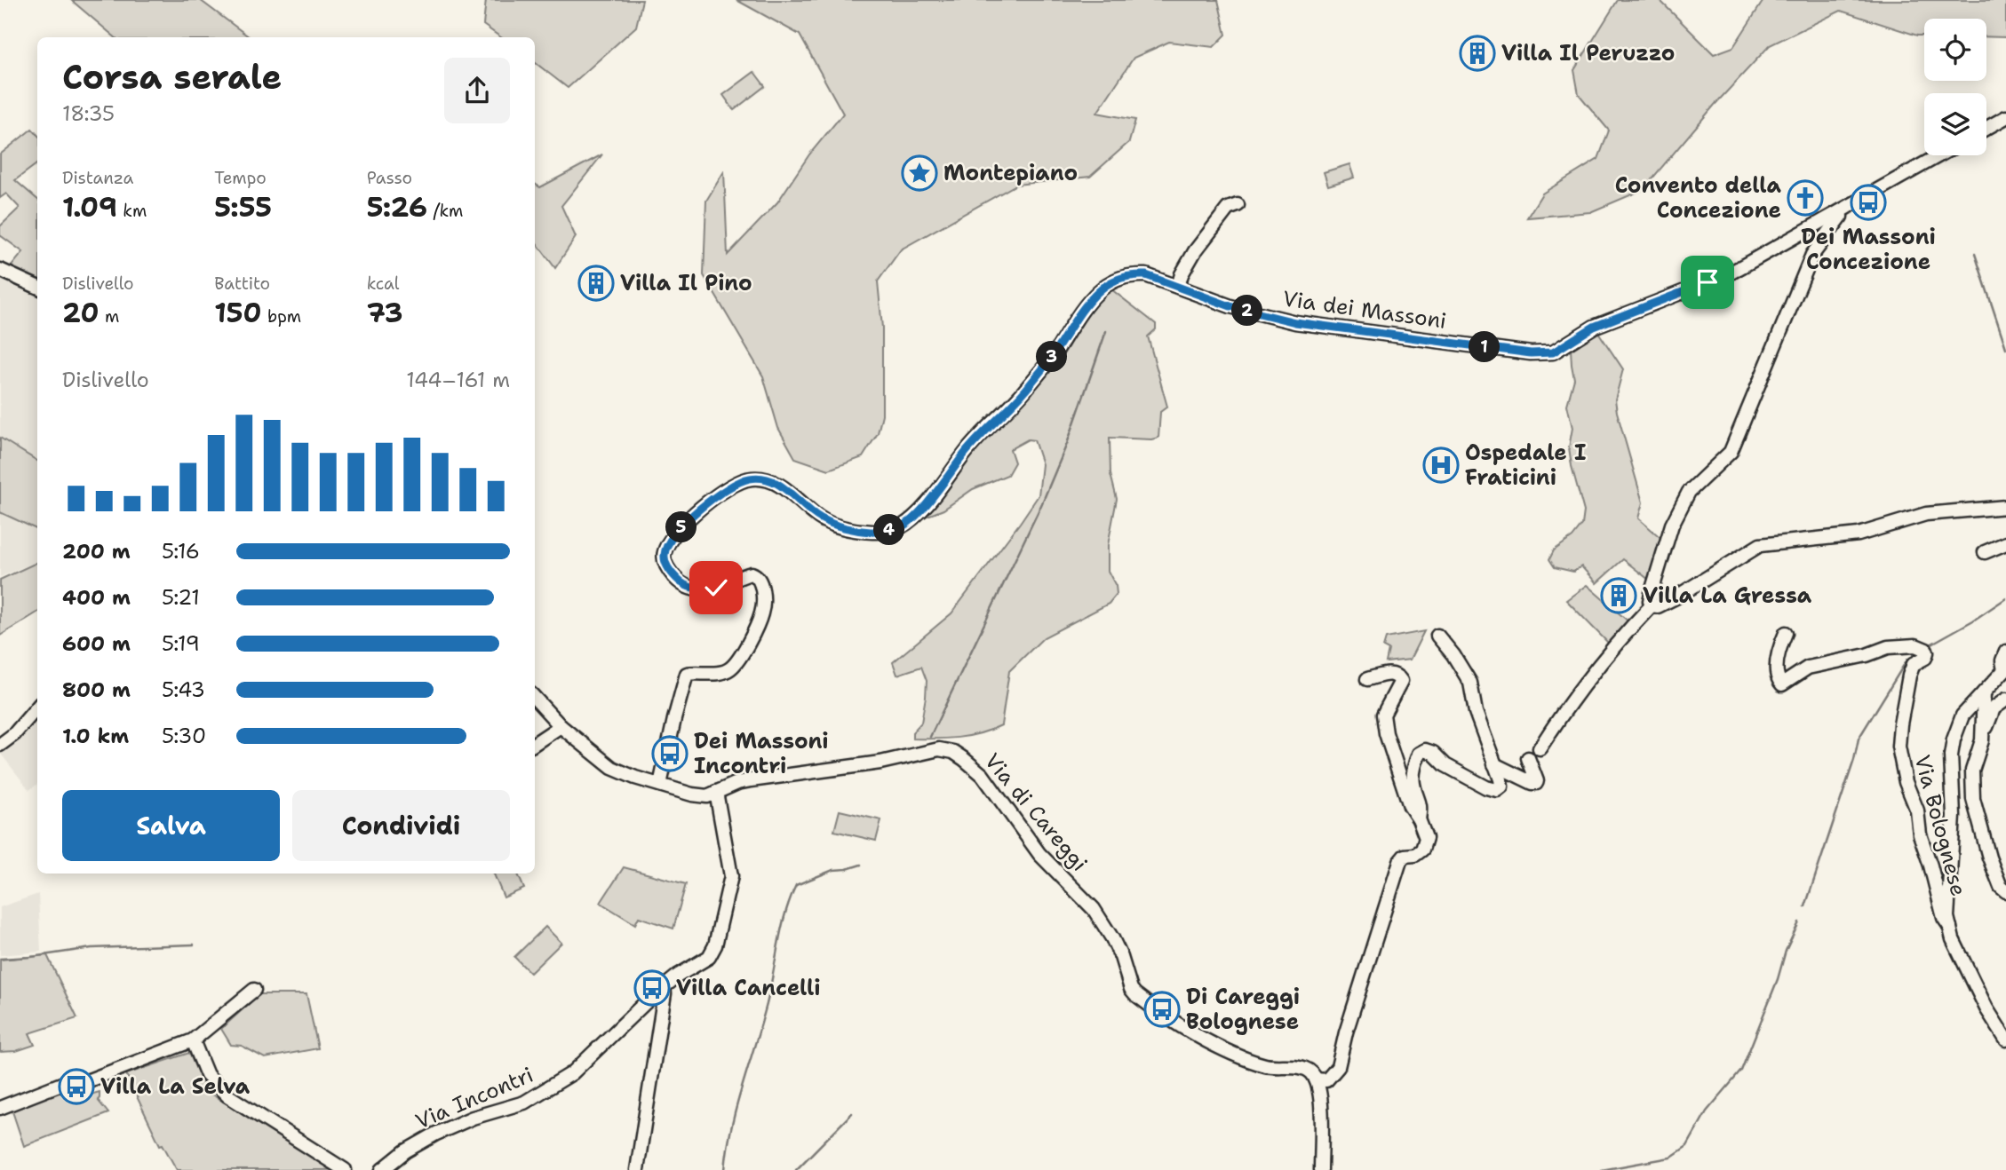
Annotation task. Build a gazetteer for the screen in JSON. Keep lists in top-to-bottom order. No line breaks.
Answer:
{"streets":{"street":["Via dei Massoni","Via di Careggi","Via Bolognese","Via Incontri"]},"crossings":[["Via dei Massoni","Via di Careggi"],["Via di Careggi","Via Incontri"]],"places":{"building":["Villa Il Peruzzo","Villa Il Pino","Villa La Gressa"],"place":["Montepiano"],"church":["Convento della Concezione"],"bus stop":["Dei Massoni Concezione","Dei Massoni Incontri","Villa Cancelli","Di Careggi Bolognese","Villa La Selva"],"hospital":["Ospedale I Fraticini"]},"page":{"heading":["Corsa serale","18:35"],"stats":[["Distanza","1.09 km"],["Tempo","5:55"],["Passo","5:26 /km"],["Dislivello","20 m"],["Battito","150 bpm"],["kcal","73"]],"pins":["2","1","3","5","4"],"chart":["Dislivello","144–161 m"],"list":[{"name":"200 m","note":"5:16"},{"name":"400 m","note":"5:21"},{"name":"600 m","note":"5:19"},{"name":"800 m","note":"5:43"},{"name":"1.0 km","note":"5:30"}],"buttons":["Salva","Condividi"]}}
